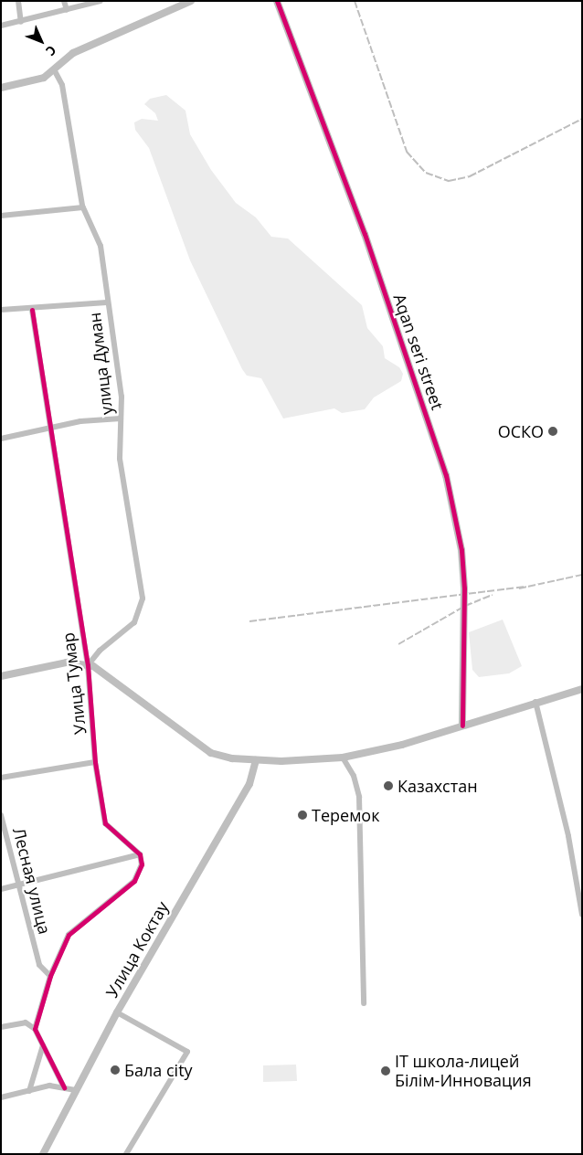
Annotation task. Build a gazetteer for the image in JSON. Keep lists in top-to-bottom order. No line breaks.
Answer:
{"streets":{"street":["Aqan seri street","улица Думан","Улица Тумар","Лесная улица","Улица Коктау"]},"crossings":[["улица Думан","Улица Тумар"]],"places":["ОСКО","Казахстан","Теремок","Бала city","IT школа-лицей Білім-Инновация"],"north":"bottom right"}
